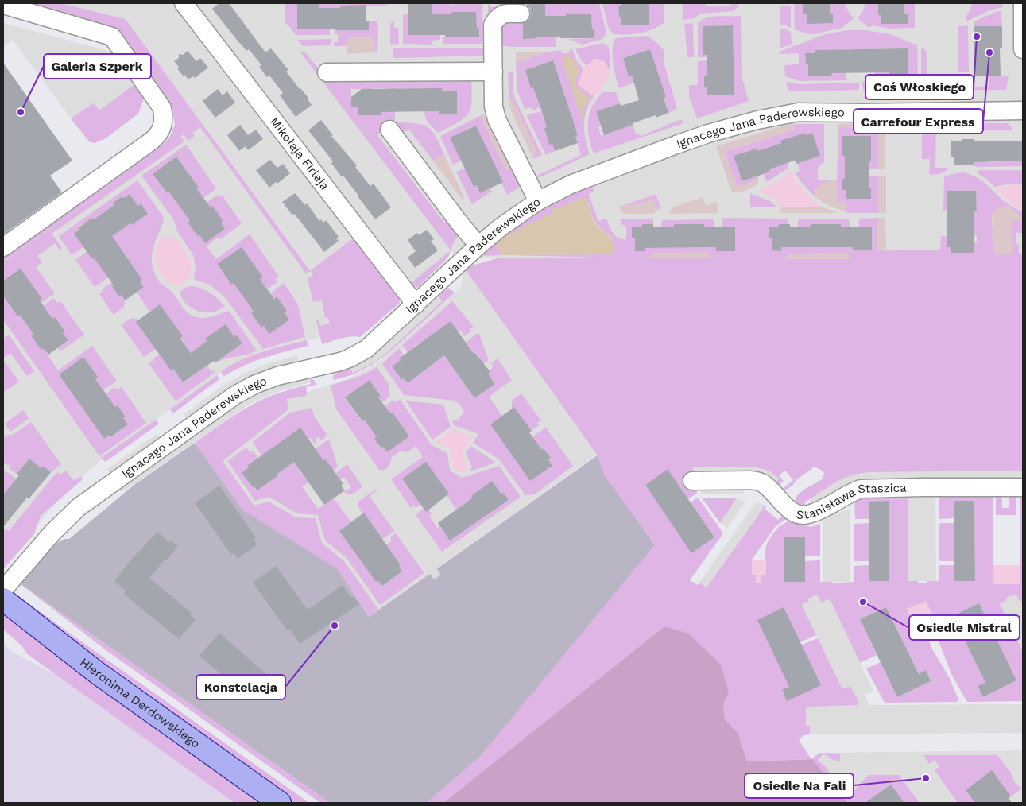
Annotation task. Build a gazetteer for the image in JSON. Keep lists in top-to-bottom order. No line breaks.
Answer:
{"streets":{"main road":["Hieronima Derdowskiego"],"street":["Ignacego Jana Paderewskiego","Mikołaja Firleja","Stanisława Staszica"]},"crossings":[["Ignacego Jana Paderewskiego","Mikołaja Firleja"]],"places":["Coś Włoskiego","Carrefour Express","Galeria Szperk","Osiedle Mistral","Konstelacja","Osiedle Na Fali"]}
